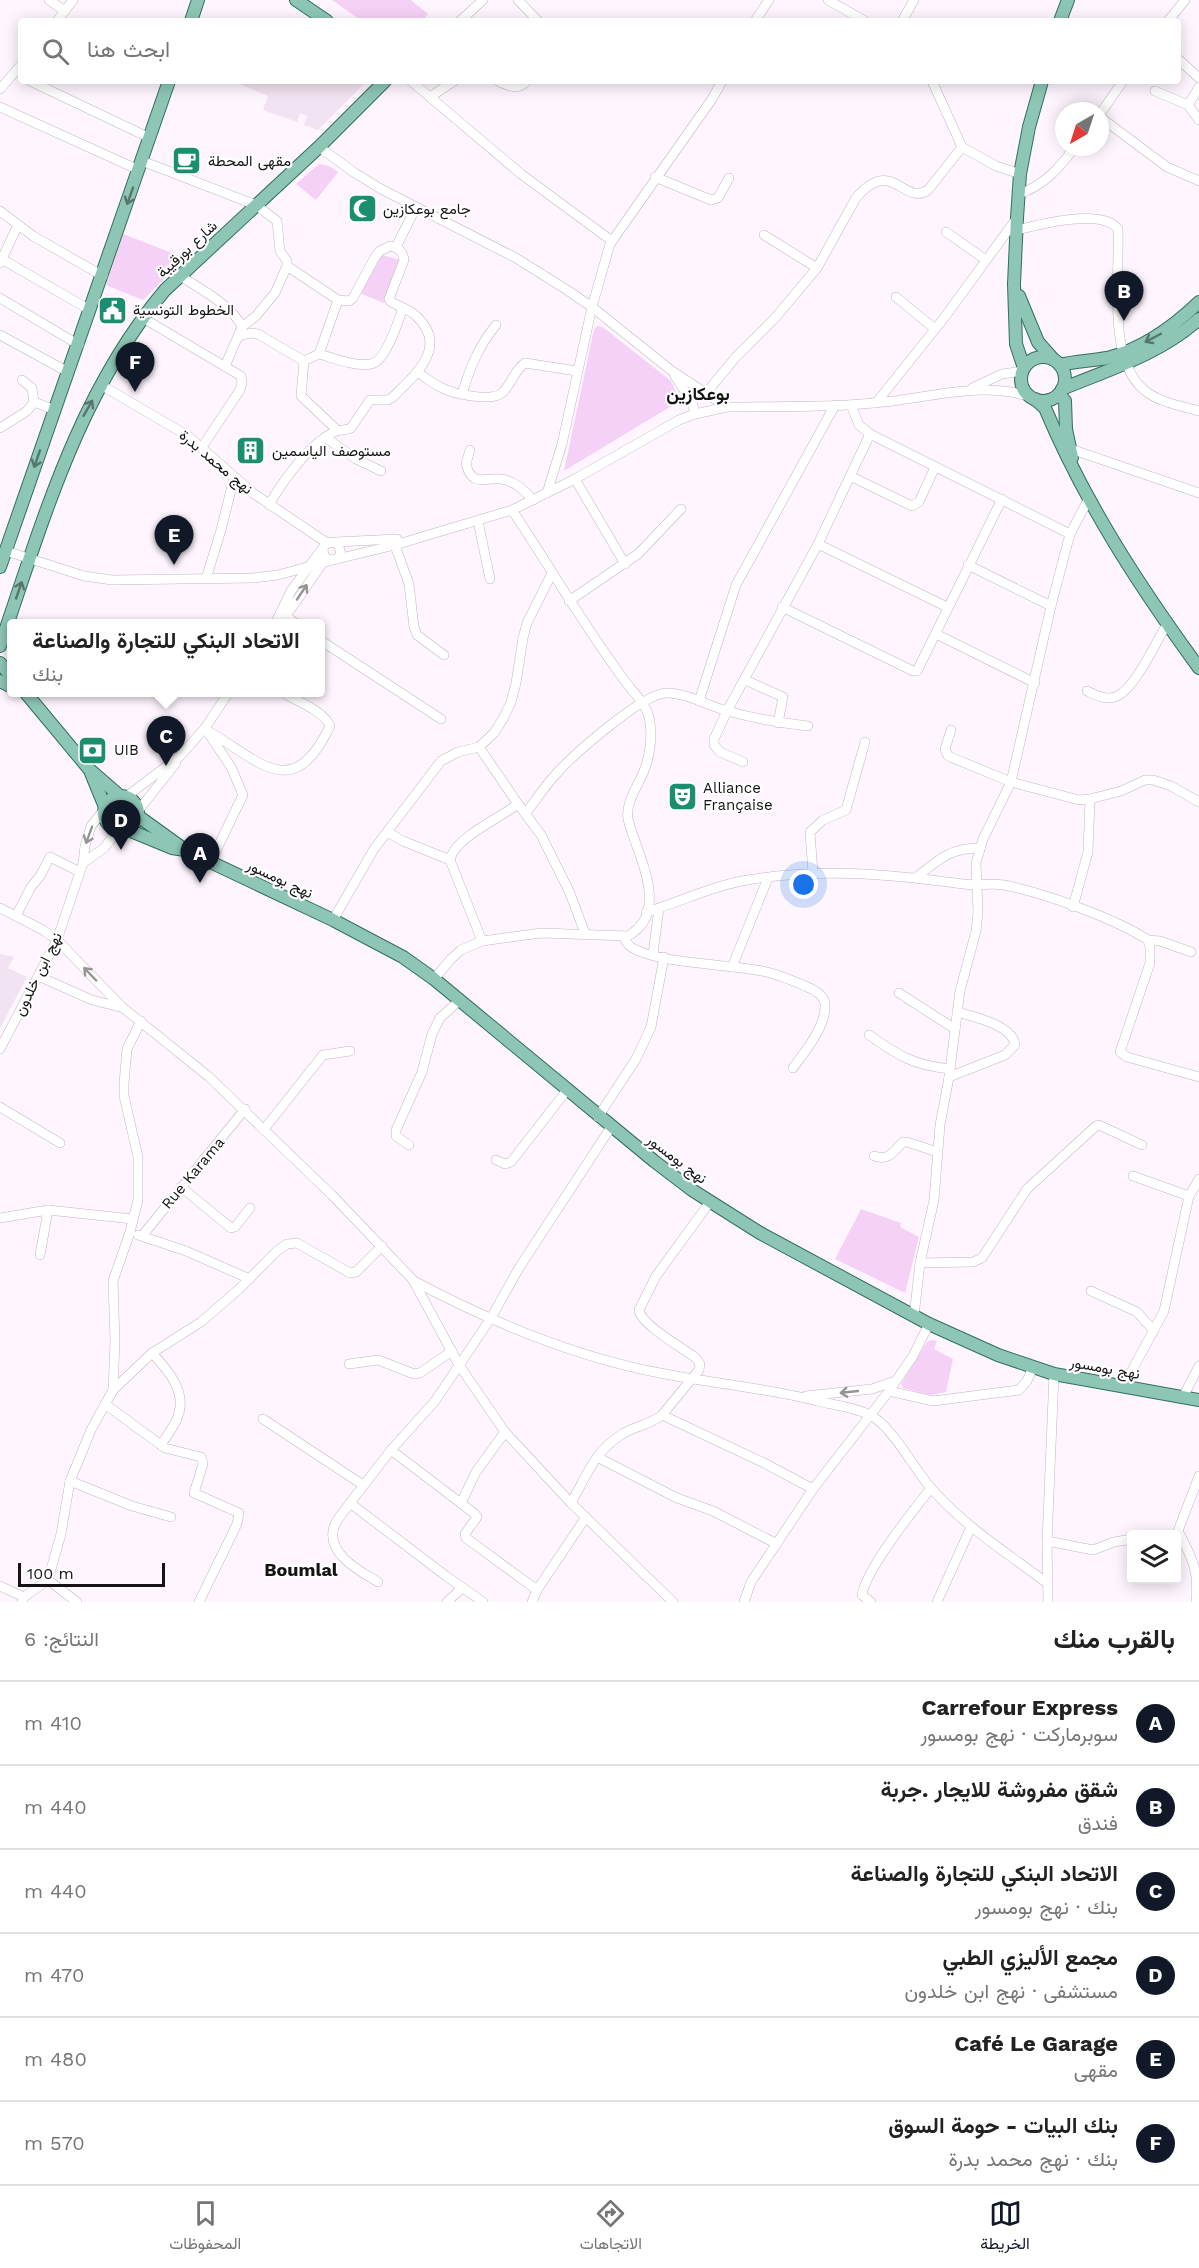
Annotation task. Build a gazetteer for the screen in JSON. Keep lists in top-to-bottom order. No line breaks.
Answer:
{"streets":{"main road":["شارع بورقيبة","نهج بومسور"],"street":["نهج محمد بدرة","نهج ابن خلدون","Rue Karama"]},"crossings":[["شارع بورقيبة","نهج محمد بدرة"],["نهج بومسور","نهج ابن خلدون"]],"districts":["بوعكازين","Boumlal"],"places":{"cafe":["مقهى المحطة"],"mosque":["جامع بوعكازين"],"public building":["الخطوط التونسية"],"building":["مستوصف الياسمين"],"bank":["UIB"],"theatre":["Alliance Française"]},"scale_bar":"100 m","north":"bottom left","page":{"search":"ابحث هنا","pins":["B","F","E","C","D","A"],"popup":["الاتحاد البنكي للتجارة والصناعة","بنك"],"scale":"100 m","heading":["بالقرب منك","النتائج: 6"],"list":[{"mark":"A","name":"Carrefour Express","note":"سوبرماركت · نهج بومسور","value":"410 m"},{"mark":"B","name":"شقق مفروشة للايجار .جربة","note":"فندق","value":"440 m"},{"mark":"C","name":"الاتحاد البنكي للتجارة والصناعة","note":"بنك · نهج بومسور","value":"440 m"},{"mark":"D","name":"مجمع الأليزي الطبي","note":"مستشفى · نهج ابن خلدون","value":"470 m"},{"mark":"E","name":"Café Le Garage","note":"مقهى","value":"480 m"},{"mark":"F","name":"بنك البيات - حومة السوق","note":"بنك · نهج محمد بدرة","value":"570 m"}],"nav":["الخريطة","الاتجاهات","المحفوظات"]}}
